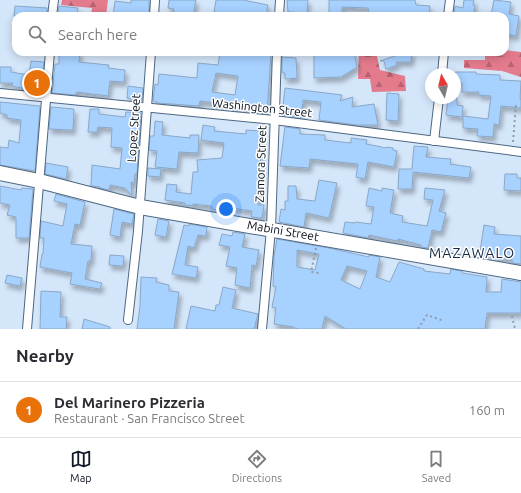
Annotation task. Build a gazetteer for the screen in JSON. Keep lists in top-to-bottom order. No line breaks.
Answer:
{"streets":{"highway":["Mabini Street"],"street":["Washington Street","Lopez Street","Zamora Street"]},"crossings":[["Washington Street","Lopez Street"],["Washington Street","Zamora Street"],["Lopez Street","Mabini Street"],["Zamora Street","Mabini Street"]],"districts":["MAZAWALO"],"north":"top","page":{"search":"Search here","pins":"1","heading":"Nearby","list":[{"mark":"1","name":"Del Marinero Pizzeria","note":"Restaurant · San Francisco Street","value":"160 m"}],"nav":["Map","Directions","Saved"]}}
